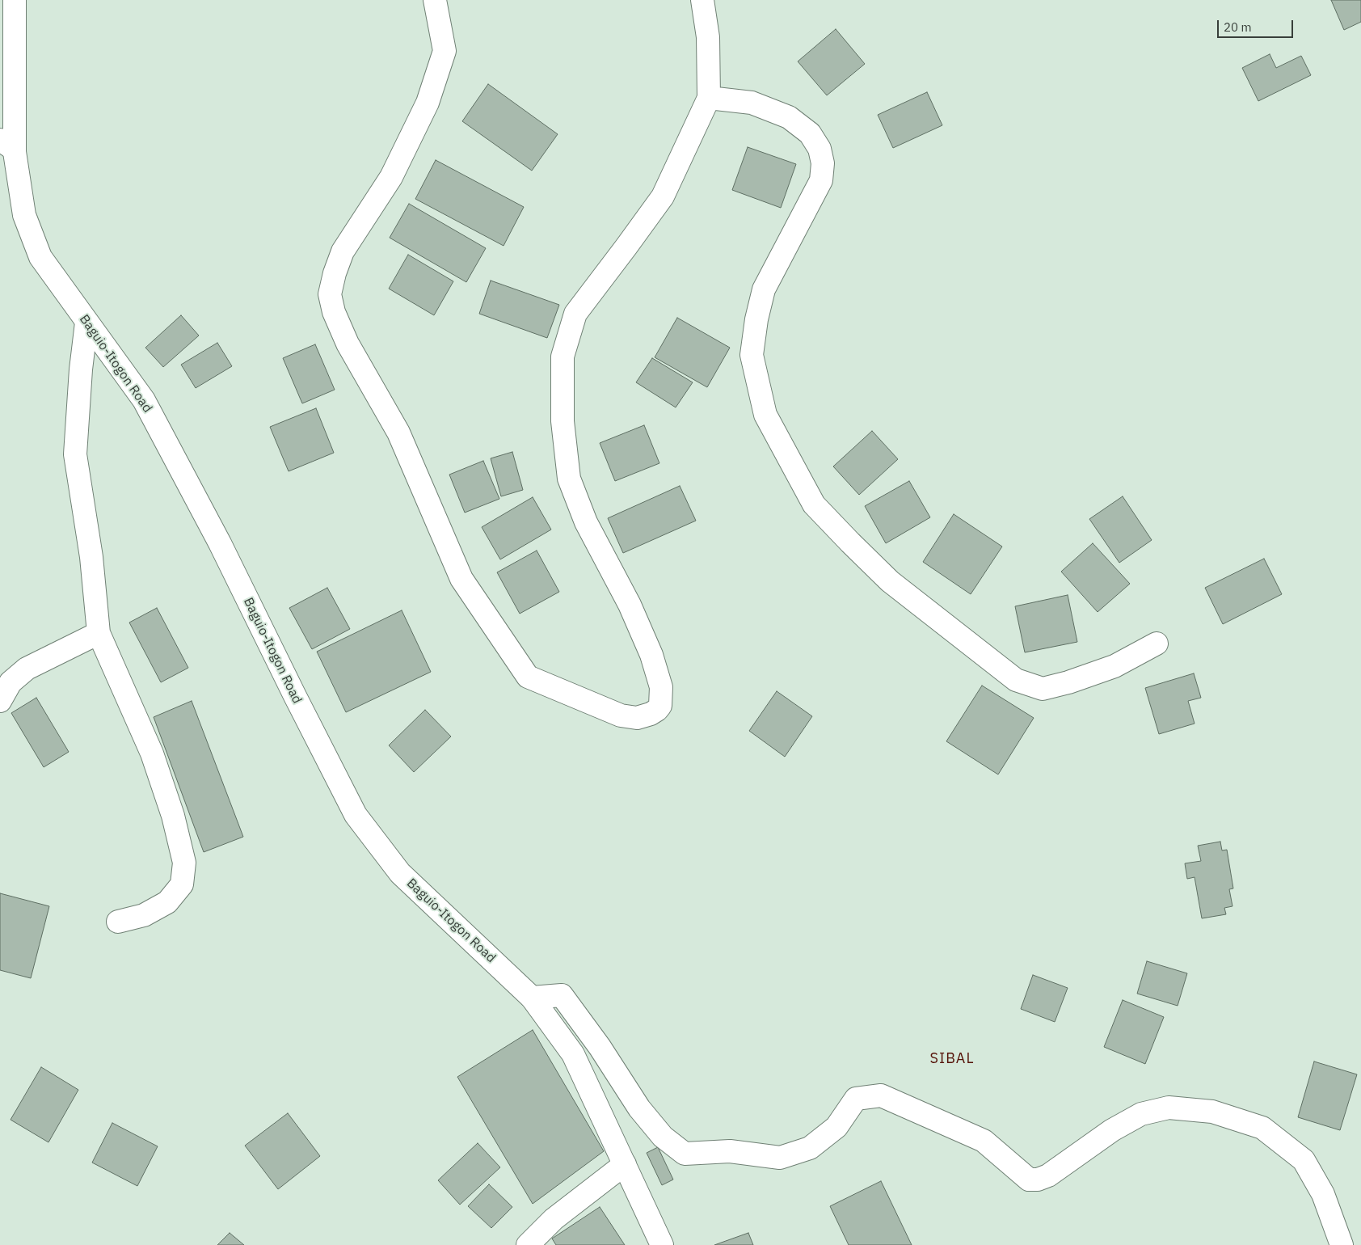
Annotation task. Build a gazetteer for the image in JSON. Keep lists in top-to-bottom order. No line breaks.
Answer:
{"streets":{"street":["Baguio-Itogon Road"]},"districts":["SIBAL"],"scale_bar":"20 m"}
